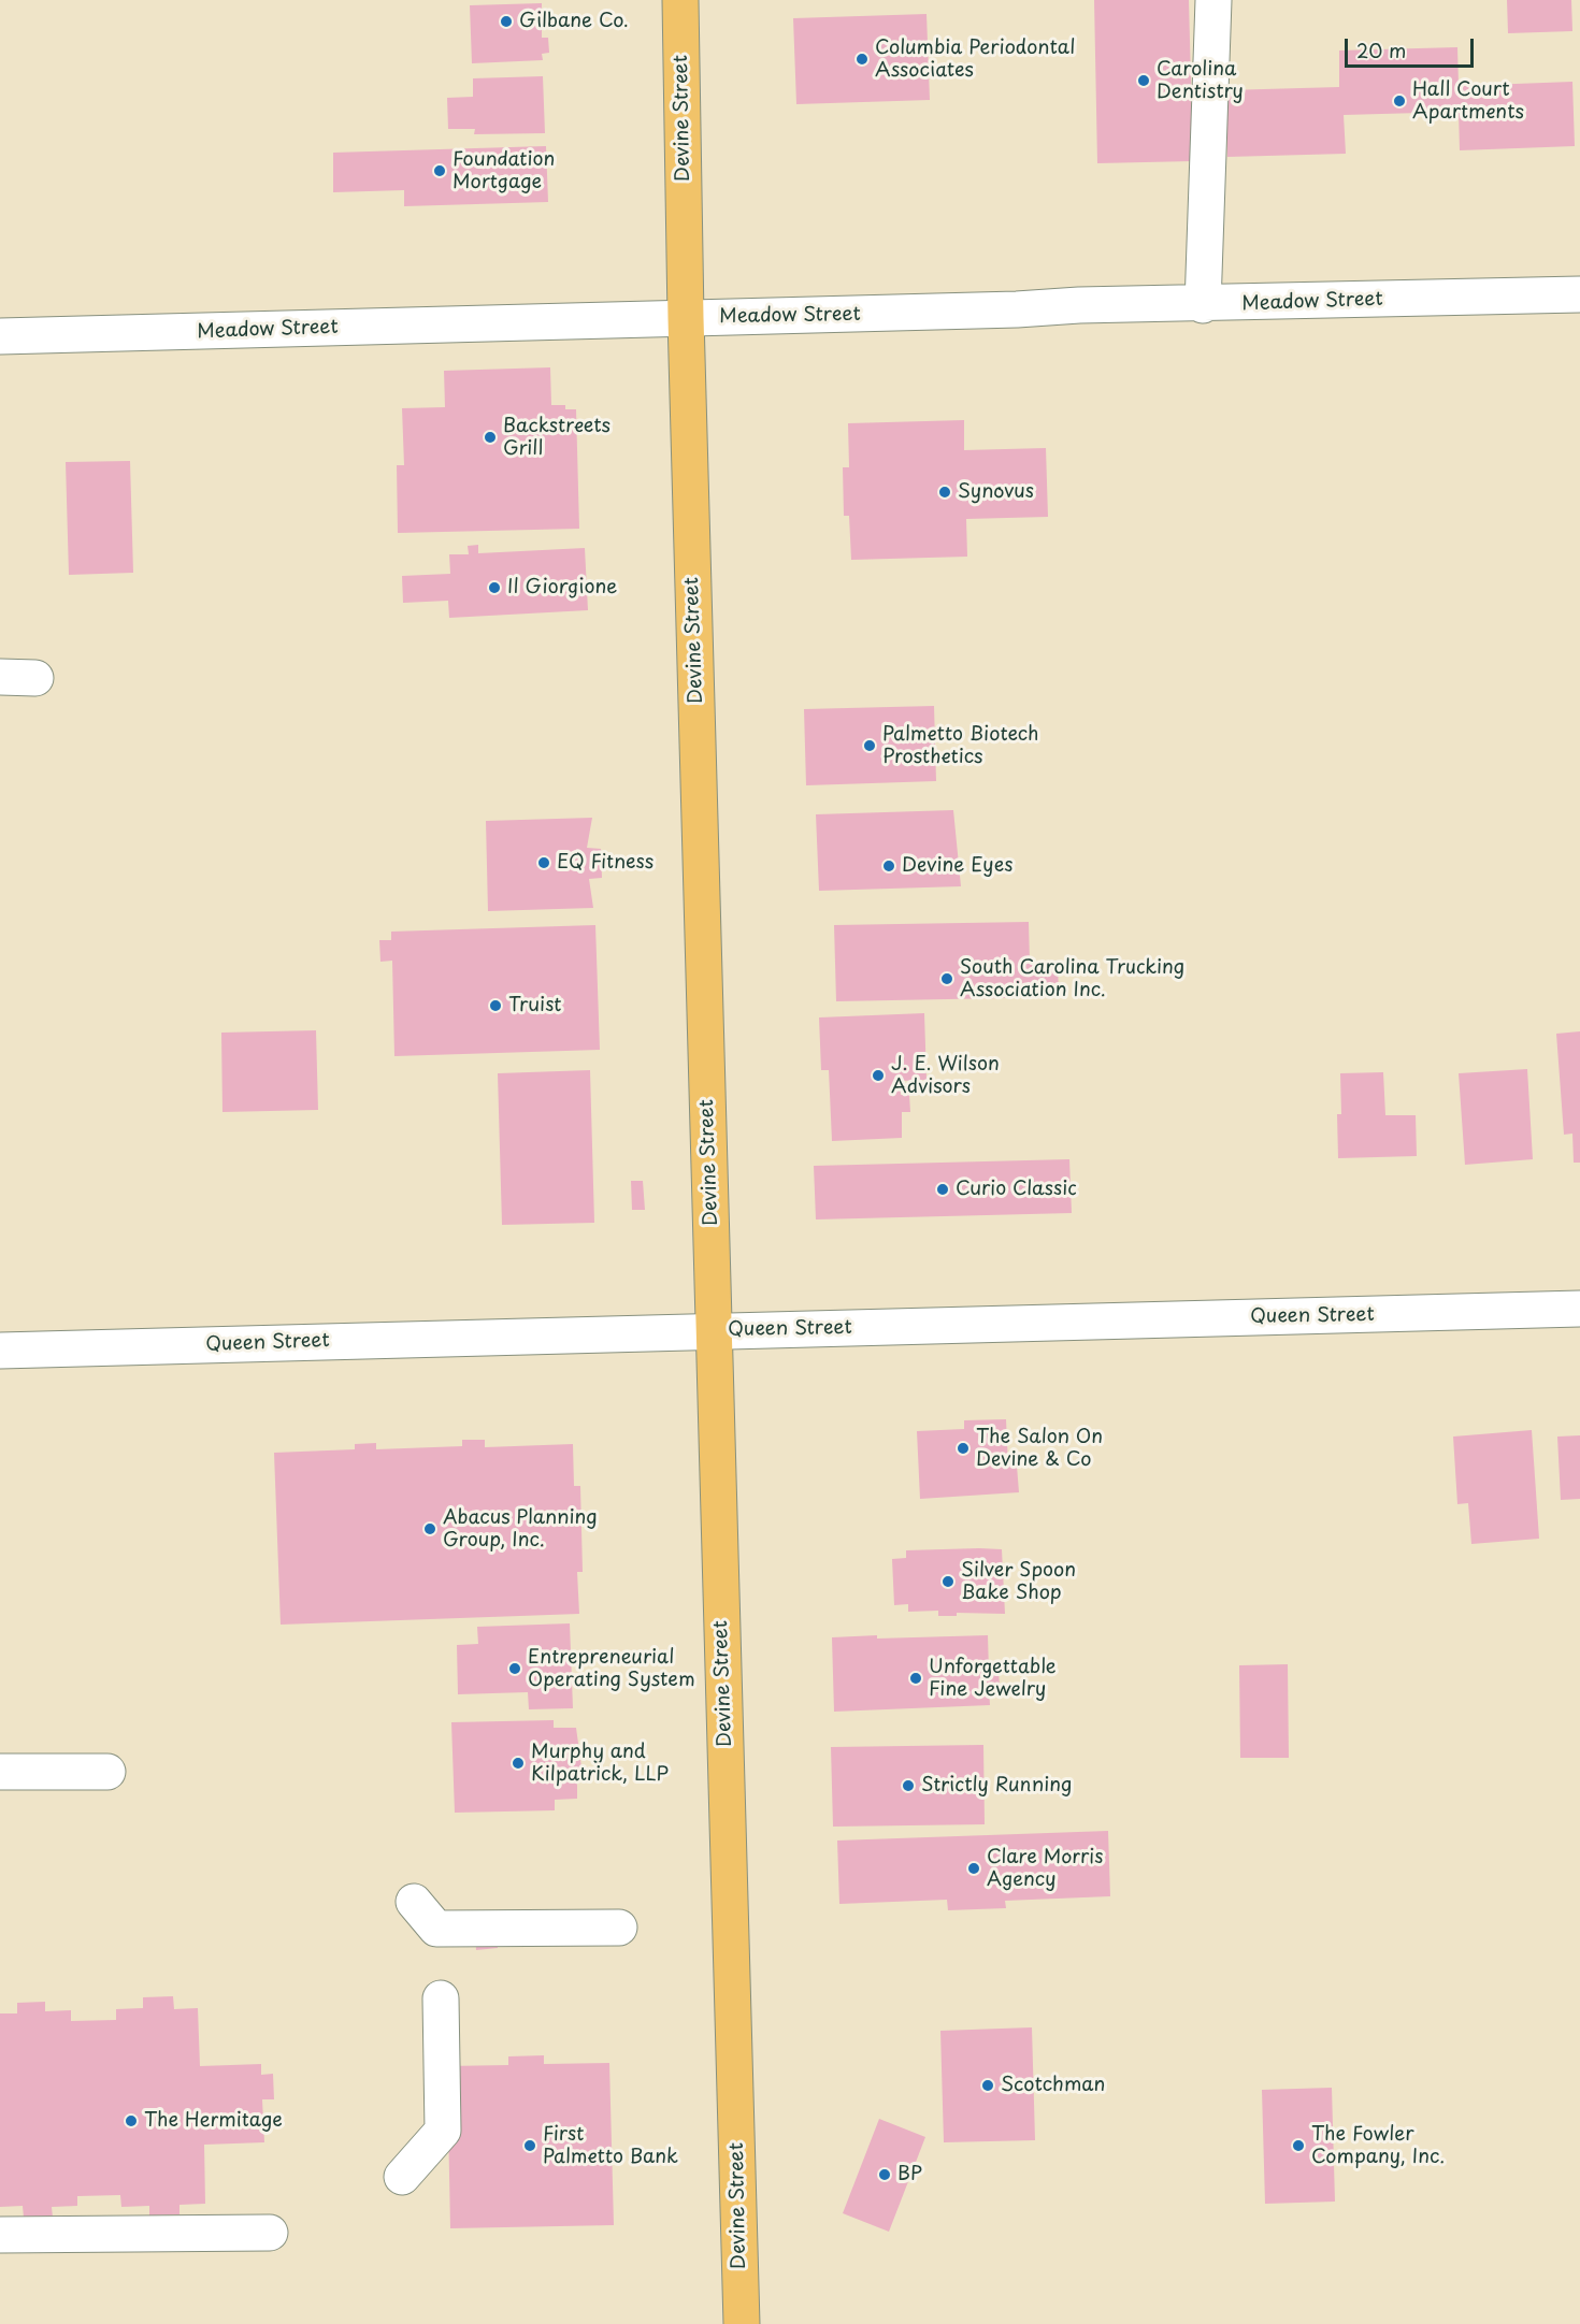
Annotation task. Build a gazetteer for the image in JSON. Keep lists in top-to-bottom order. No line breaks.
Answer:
{"streets":{"main road":["Devine Street"],"street":["Meadow Street","Queen Street"]},"crossings":[["Devine Street","Meadow Street"],["Devine Street","Queen Street"]],"places":["Gilbane Co.","Columbia Periodontal Associates","Carolina Dentistry","Hall Court Apartments","Foundation Mortgage","Backstreets Grill","Synovus","Il Giorgione","Palmetto Biotech Prosthetics","EQ Fitness","Devine Eyes","South Carolina Trucking Association Inc.","Truist","J. E. Wilson Advisors","Curio Classic","The Salon On Devine & Co","Abacus Planning Group, Inc.","Silver Spoon Bake Shop","Entrepreneurial Operating System","Unforgettable Fine Jewelry","Murphy and Kilpatrick, LLP","Strictly Running","Clare Morris Agency","Scotchman","The Hermitage","First Palmetto Bank","The Fowler Company, Inc.","BP"],"scale_bar":"20 m"}
